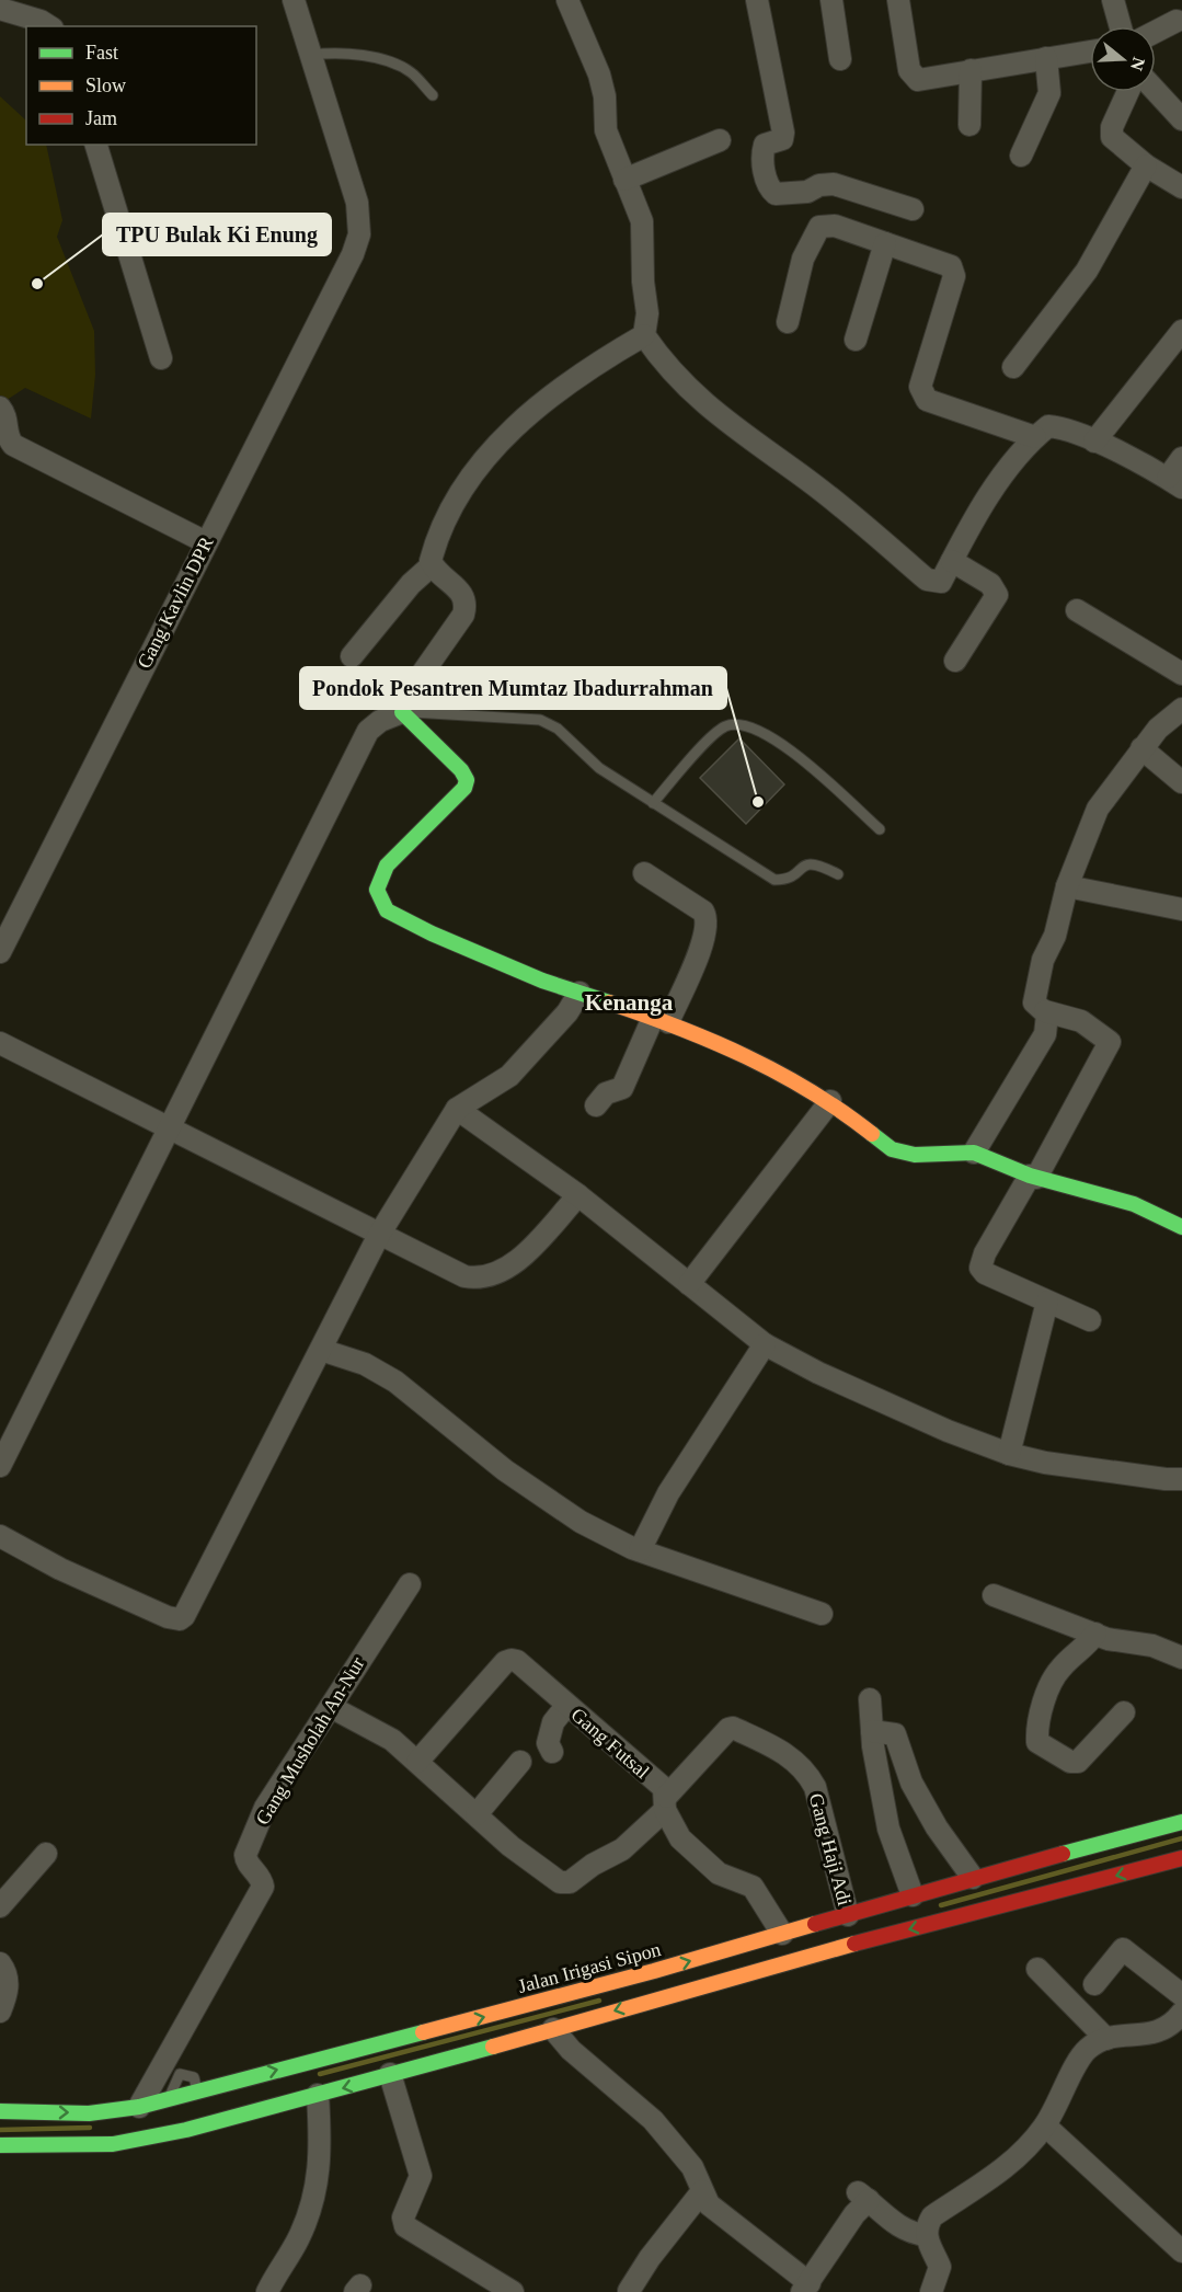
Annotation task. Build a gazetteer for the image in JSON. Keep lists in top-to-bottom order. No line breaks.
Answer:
{"streets":{"street":["Gang Kavlin DPR","Gang Musholah An-Nur","Gang Futsal","Gang Haji Adi","Jalan Irigasi Sipon"]},"crossings":[["Gang Musholah An-Nur","Jalan Irigasi Sipon"],["Gang Futsal","Gang Haji Adi"],["Gang Futsal","Jalan Irigasi Sipon"],["Gang Haji Adi","Jalan Irigasi Sipon"]],"districts":["Kenanga"],"places":["TPU Bulak Ki Enung","Pondok Pesantren Mumtaz Ibadurrahman"],"legend":["Fast","Slow","Jam"],"north":"right"}
